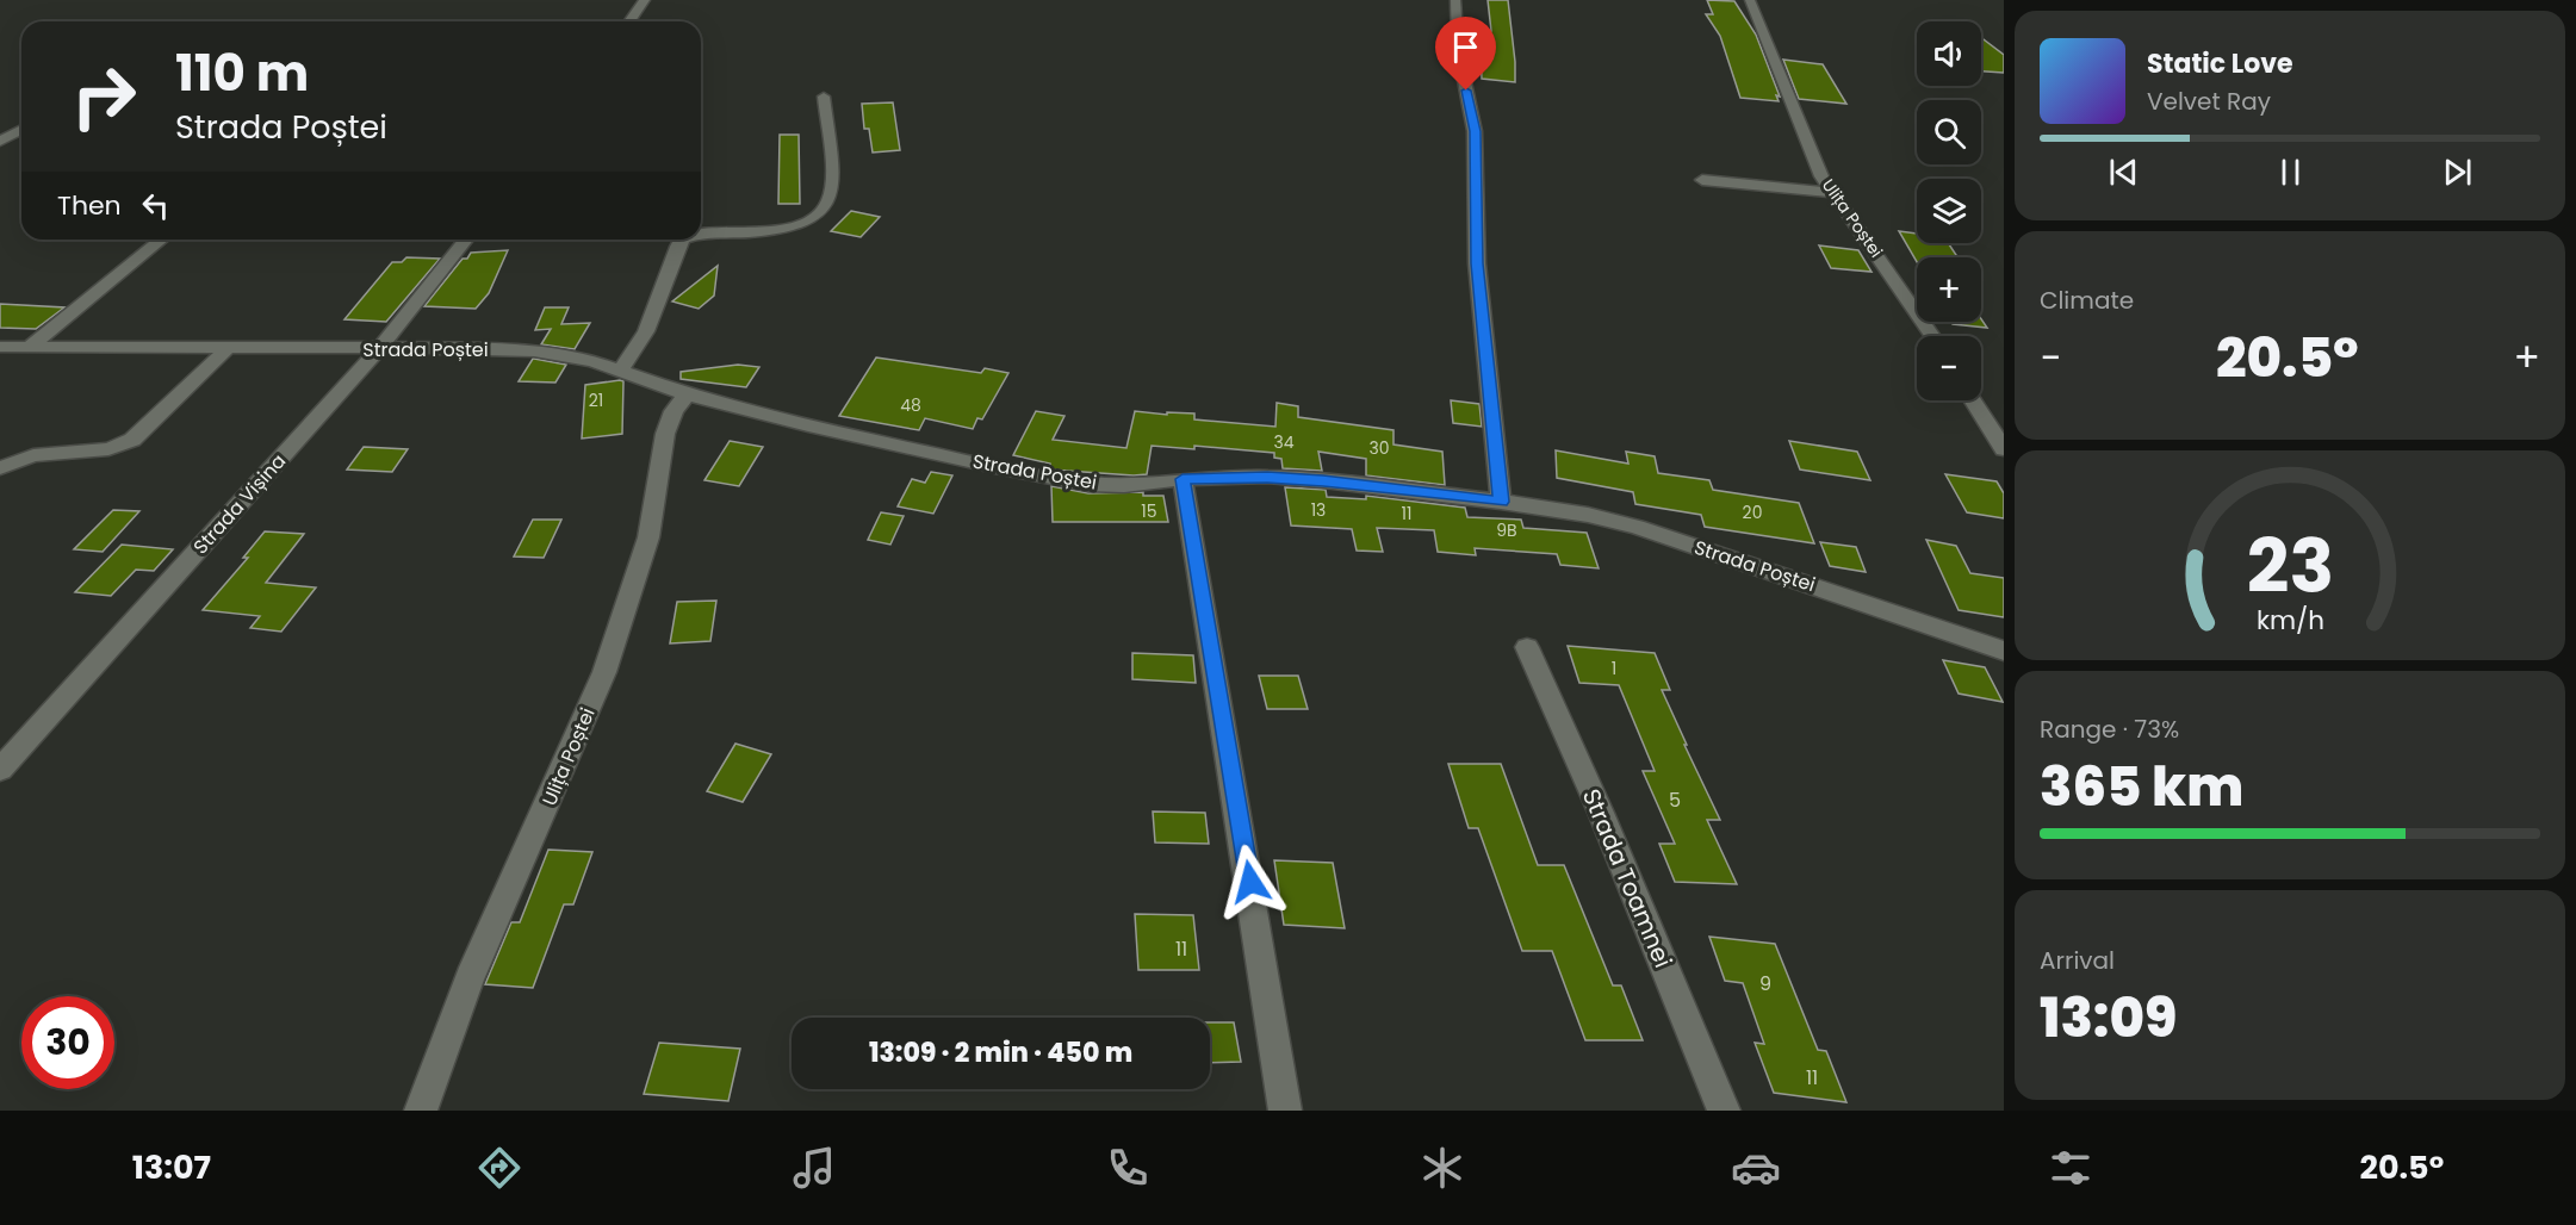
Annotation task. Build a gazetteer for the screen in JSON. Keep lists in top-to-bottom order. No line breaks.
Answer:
{"streets":{"street":["Ulița Poștei","Strada Poștei","Strada Vișina","Strada Toamnei"]},"crossings":[["Ulița Poștei","Strada Poștei"],["Strada Poștei","Strada Vișina"]],"house_numbers":["21","48","34","30","13","15","20","11","9B","1","5","11","9","11"],"page":{"map_buttons":["+","−"],"turn":["110 m","Strada Poștei"],"song":["Static Love","Velvet Ray"],"then":"Then","tile":["Climate",["Range · 73%","365 km"],["Arrival","13:09"]],"heat":["−","20.5°","+"],"limit":"30","trip":"13:09 · 2 min · 450 m","tabs":["13:07","20.5°"],"gauge":["23","km/h"]}}
